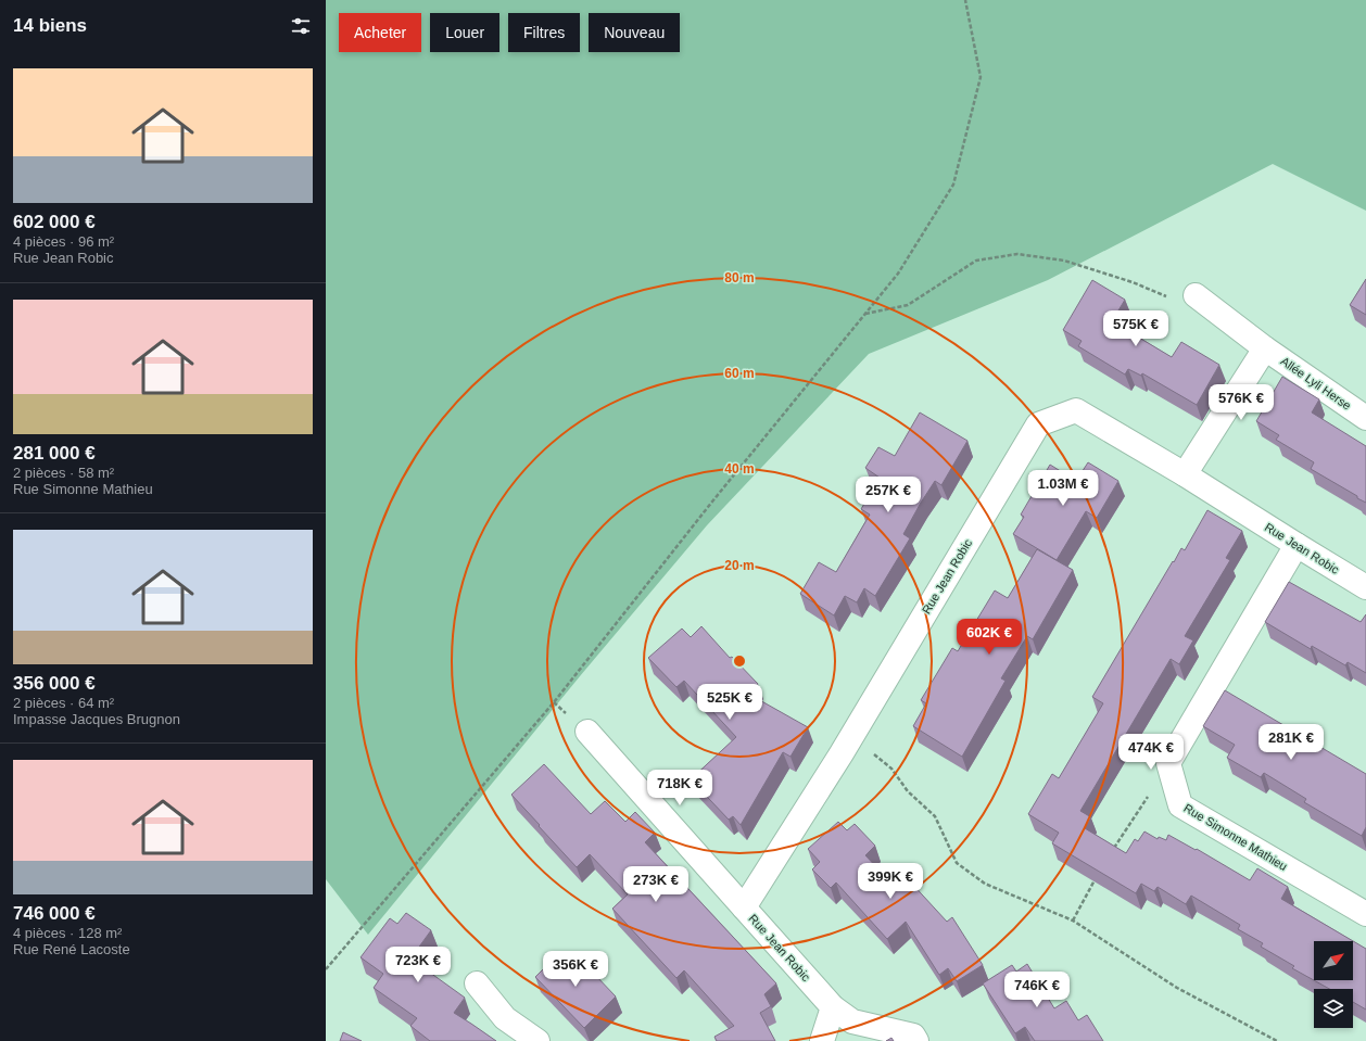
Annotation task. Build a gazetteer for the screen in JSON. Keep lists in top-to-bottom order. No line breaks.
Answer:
{"streets":{"street":["Allée Lyli Herse","Rue Jean Robic","Rue Simonne Mathieu"]},"north":"top right","page":{"heading":"14 biens","chip":["Acheter","Louer","Filtres","Nouveau"],"list":[{"name":"602 000 €","note":"4 pièces · 96 m² · Rue Jean Robic"},{"name":"281 000 €","note":"2 pièces · 58 m² · Rue Simonne Mathieu"},{"name":"356 000 €","note":"2 pièces · 64 m² · Impasse Jacques Brugnon"},{"name":"746 000 €","note":"4 pièces · 128 m² · Rue René Lacoste"}],"price":["575K €","576K €","1.03M €","257K €","602K €","525K €","281K €","474K €","718K €","399K €","273K €","723K €","356K €","746K €"]},"rings":["80 m","60 m","40 m","20 m"]}
